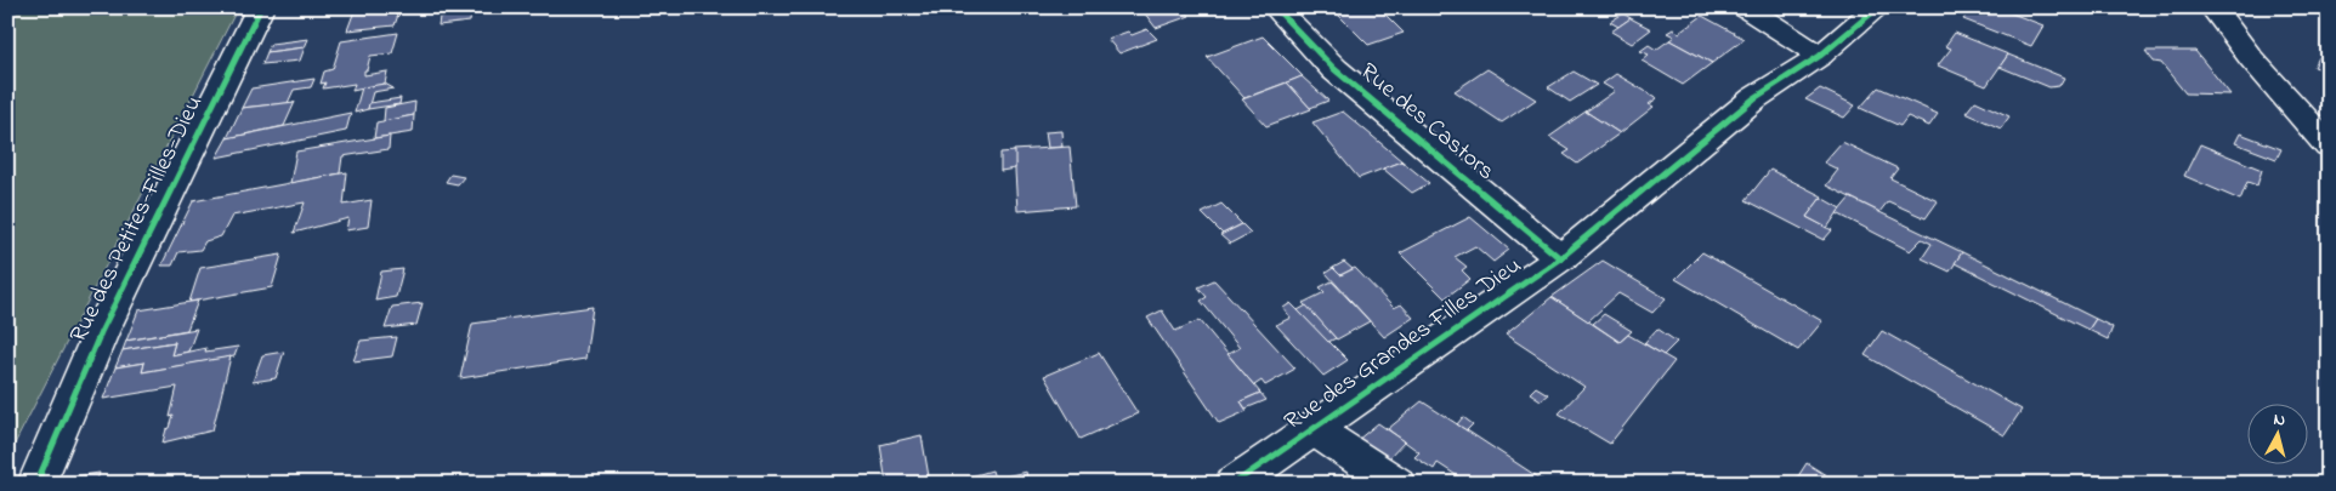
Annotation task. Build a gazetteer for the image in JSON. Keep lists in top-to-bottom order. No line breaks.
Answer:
{"streets":{"street":["Rue des Castors","Rue des Petites-Filles-Dieu","Rue des Grandes Filles Dieu"]},"crossings":[["Rue des Castors","Rue des Grandes Filles Dieu"]],"north":"top"}
